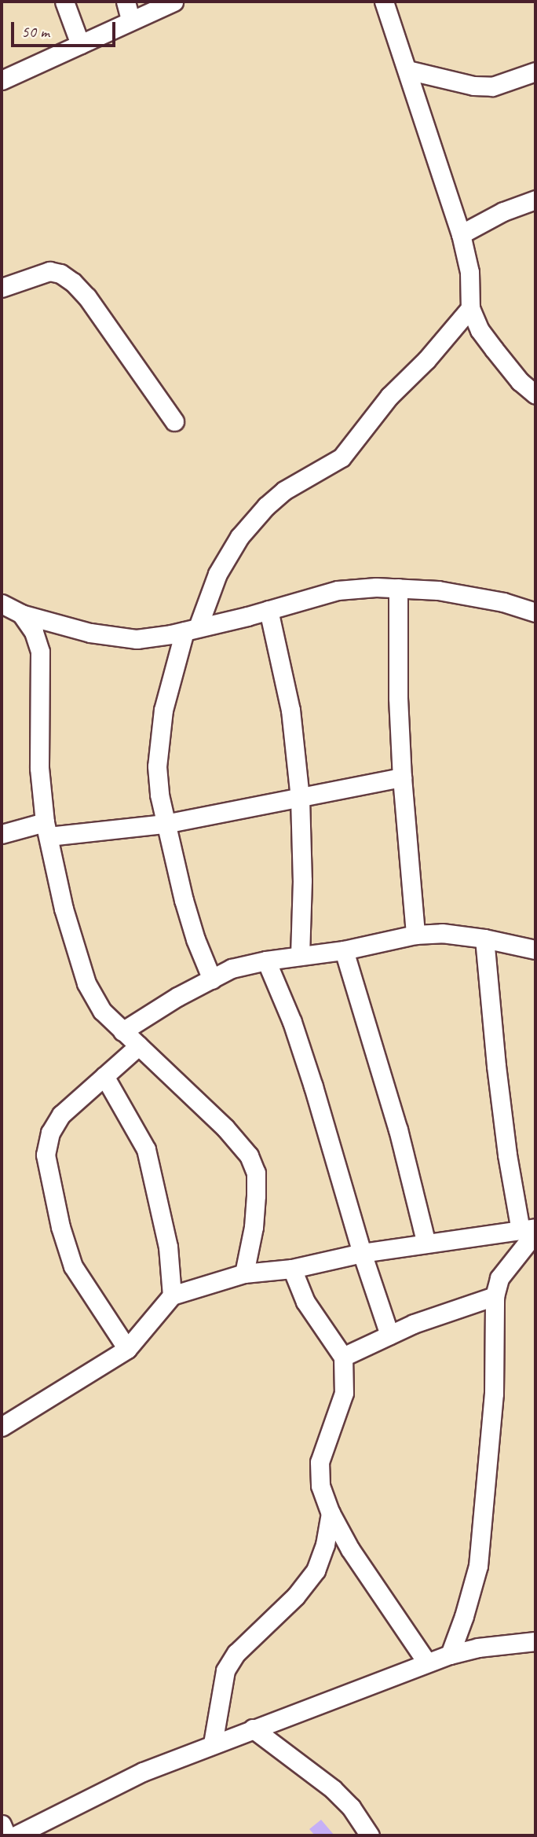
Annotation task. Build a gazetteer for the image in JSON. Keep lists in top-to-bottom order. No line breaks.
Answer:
{"scale_bar":"50 m"}
